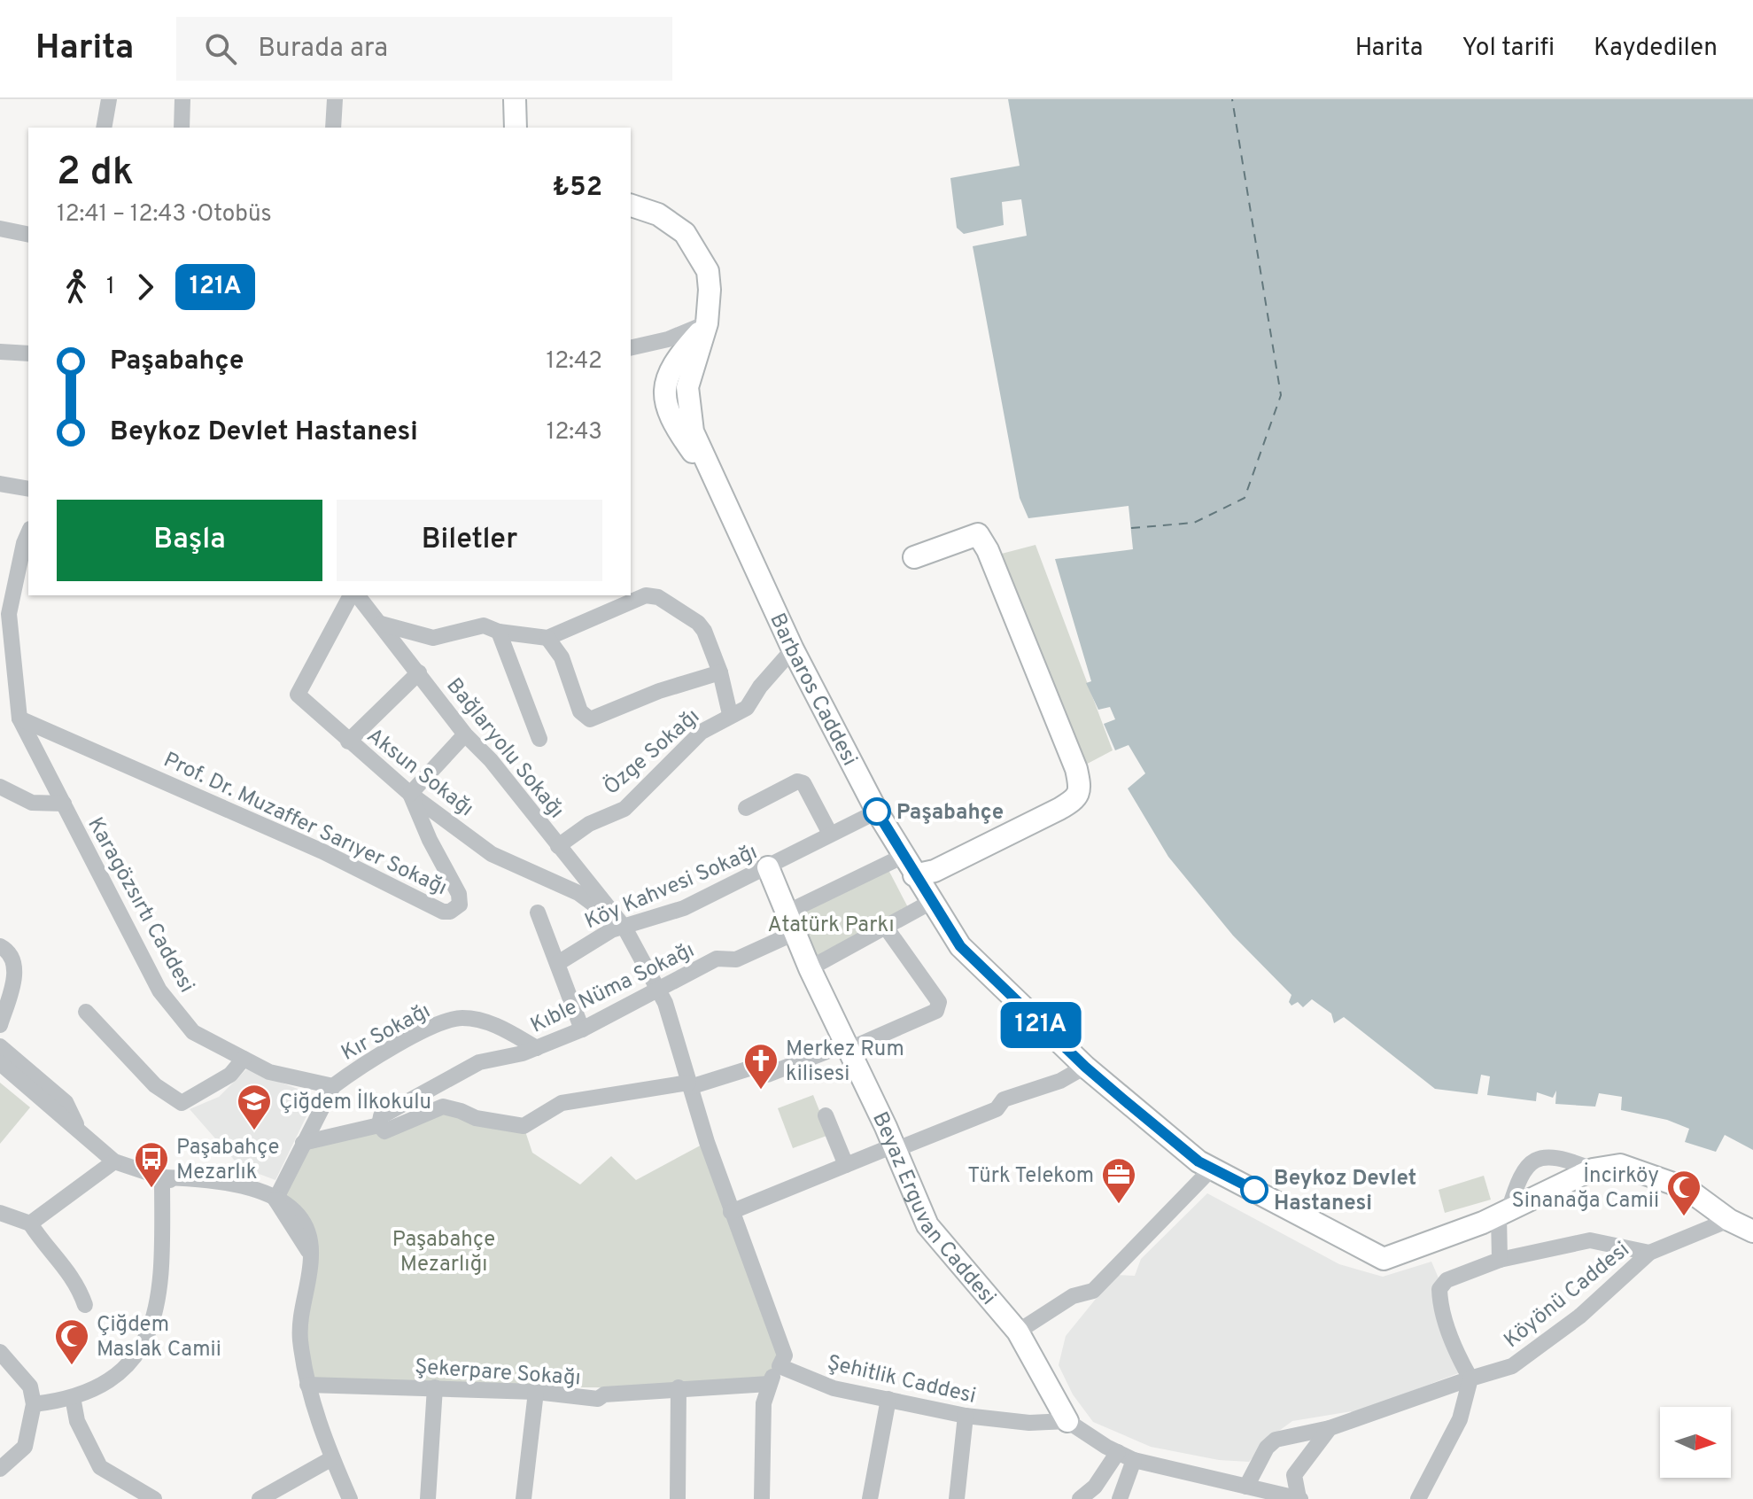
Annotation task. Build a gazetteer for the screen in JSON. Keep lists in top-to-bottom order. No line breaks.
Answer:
{"streets":{"main road":["Barbaros Caddesi","Beyaz Erguvan Caddesi"],"street":["Bağlaryolu Sokağı","Özge Sokağı","Aksun Sokağı","Prof. Dr. Muzaffer Sarıyer Sokağı","Köy Kahvesi Sokağı","Karagözsırtı Caddesi","Kıble Nüma Sokağı","Kır Sokağı","Köyönü Caddesi","Şekerpare Sokağı","Şehitlik Caddesi"]},"crossings":[["Barbaros Caddesi","Özge Sokağı"],["Barbaros Caddesi","Köy Kahvesi Sokağı"],["Bağlaryolu Sokağı","Özge Sokağı"],["Bağlaryolu Sokağı","Aksun Sokağı"],["Bağlaryolu Sokağı","Köy Kahvesi Sokağı"],["Aksun Sokağı","Prof. Dr. Muzaffer Sarıyer Sokağı"],["Aksun Sokağı","Köy Kahvesi Sokağı"],["Prof. Dr. Muzaffer Sarıyer Sokağı","Karagözsırtı Caddesi"],["Köy Kahvesi Sokağı","Beyaz Erguvan Caddesi"],["Karagözsırtı Caddesi","Kır Sokağı"],["Kıble Nüma Sokağı","Kır Sokağı"],["Kıble Nüma Sokağı","Beyaz Erguvan Caddesi"],["Beyaz Erguvan Caddesi","Şehitlik Caddesi"]],"parks":["Atatürk Parkı","Paşabahçe Mezarlığı"],"places":{"other":["Paşabahçe","Beykoz Devlet Hastanesi"],"church":["Merkez Rum kilisesi"],"school or university":["Çiğdem İlkokulu"],"bus stop":["Paşabahçe Mezarlık"],"office":["Türk Telekom"],"mosque":["İncirköy Sinanağa Camii","Çiğdem Maslak Camii"]},"lines":["bus line 121A"],"north":"right","page":{"header":"Harita","search":"Burada ara","nav":["Harita","Yol tarifi","Kaydedilen"],"on_map":"121A","heading":["2 dk","12:41 – 12:43 · Otobüs","₺52"],"legs":["1","121A"],"list":[{"name":"Paşabahçe","value":"12:42"},{"name":"Beykoz Devlet Hastanesi","value":"12:43"}],"buttons":["Başla","Biletler"]}}
